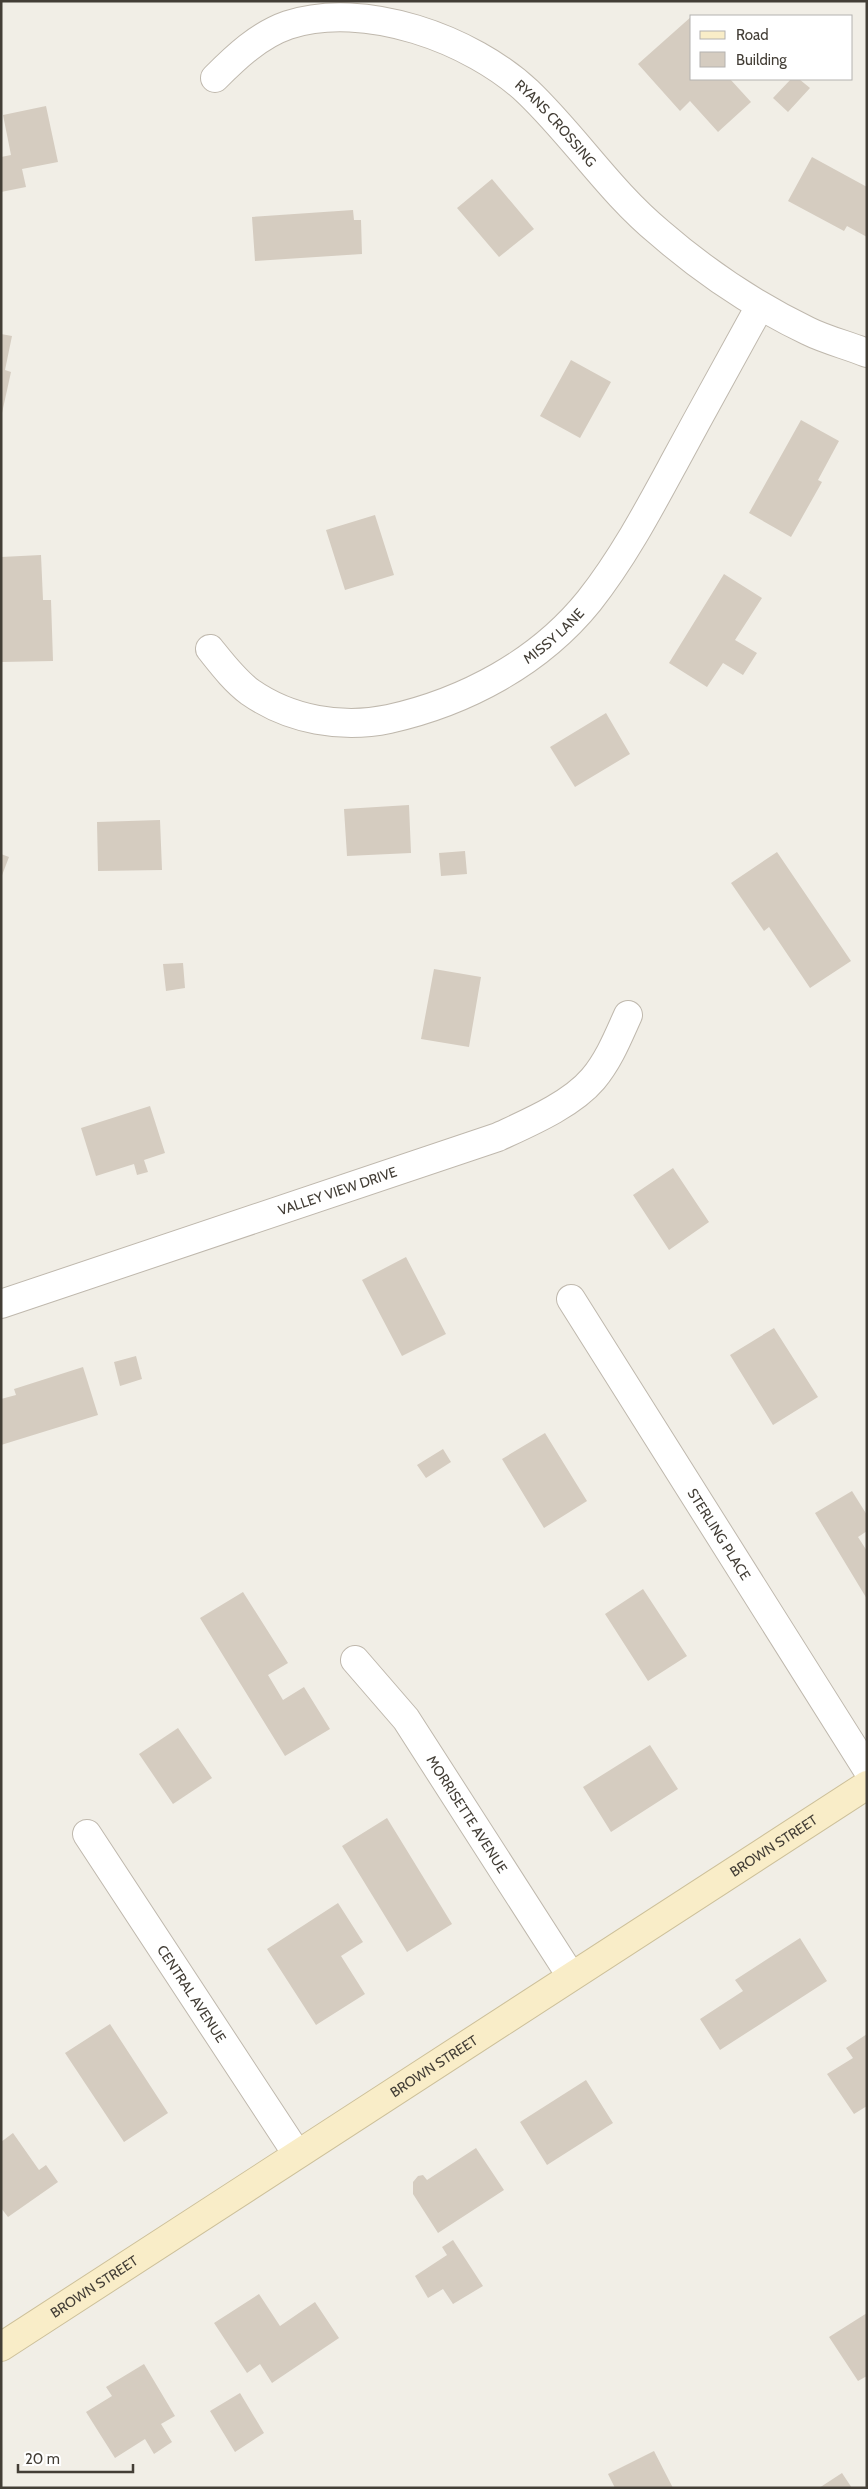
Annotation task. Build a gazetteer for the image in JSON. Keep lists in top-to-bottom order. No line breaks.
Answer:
{"streets":{"street":["RYANS CROSSING","MISSY LANE","VALLEY VIEW DRIVE","STERLING PLACE","MORRISETTE AVENUE","BROWN STREET","CENTRAL AVENUE"]},"crossings":[["RYANS CROSSING","MISSY LANE"],["MORRISETTE AVENUE","BROWN STREET"],["BROWN STREET","CENTRAL AVENUE"]],"legend":["Road","Building"],"scale_bar":"20 m"}
